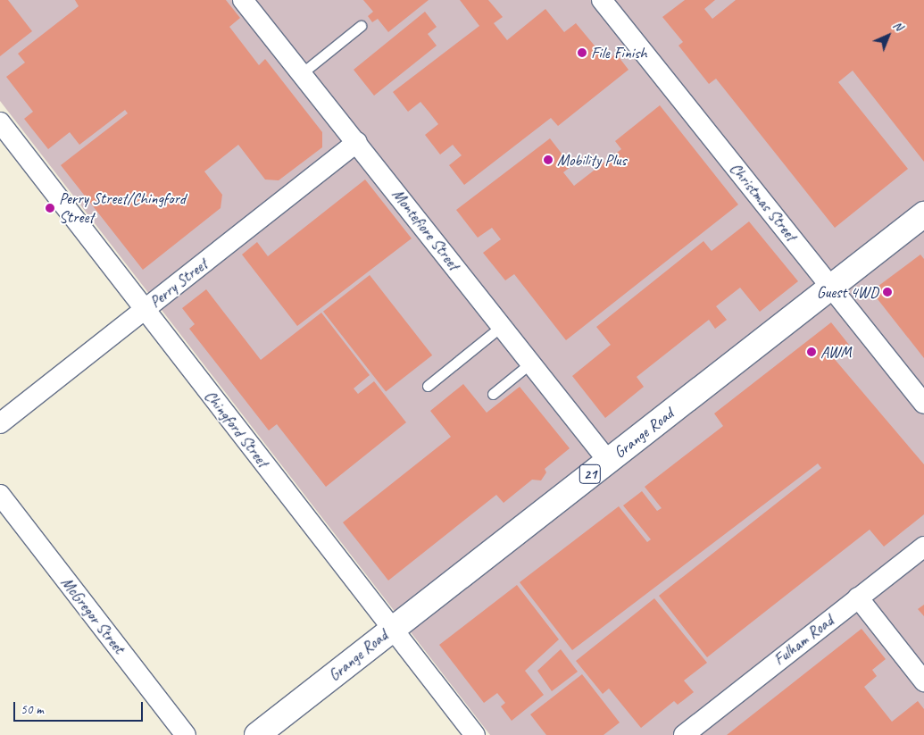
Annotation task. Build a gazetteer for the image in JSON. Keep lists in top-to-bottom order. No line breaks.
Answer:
{"streets":{"main road":["Grange Road","21"],"street":["Christmas Street","Montefiore Street","Perry Street","Chingford Street","McGregor Street","Fulham Road"]},"crossings":[["Christmas Street","Grange Road"],["Montefiore Street","Perry Street"],["Montefiore Street","Grange Road"],["Perry Street","Chingford Street"],["Chingford Street","Grange Road"]],"places":["File Finish","Mobility Plus","Perry Street/Chingford Street","Guest 4WD","AWM"],"scale_bar":"50 m","north":"top right"}
